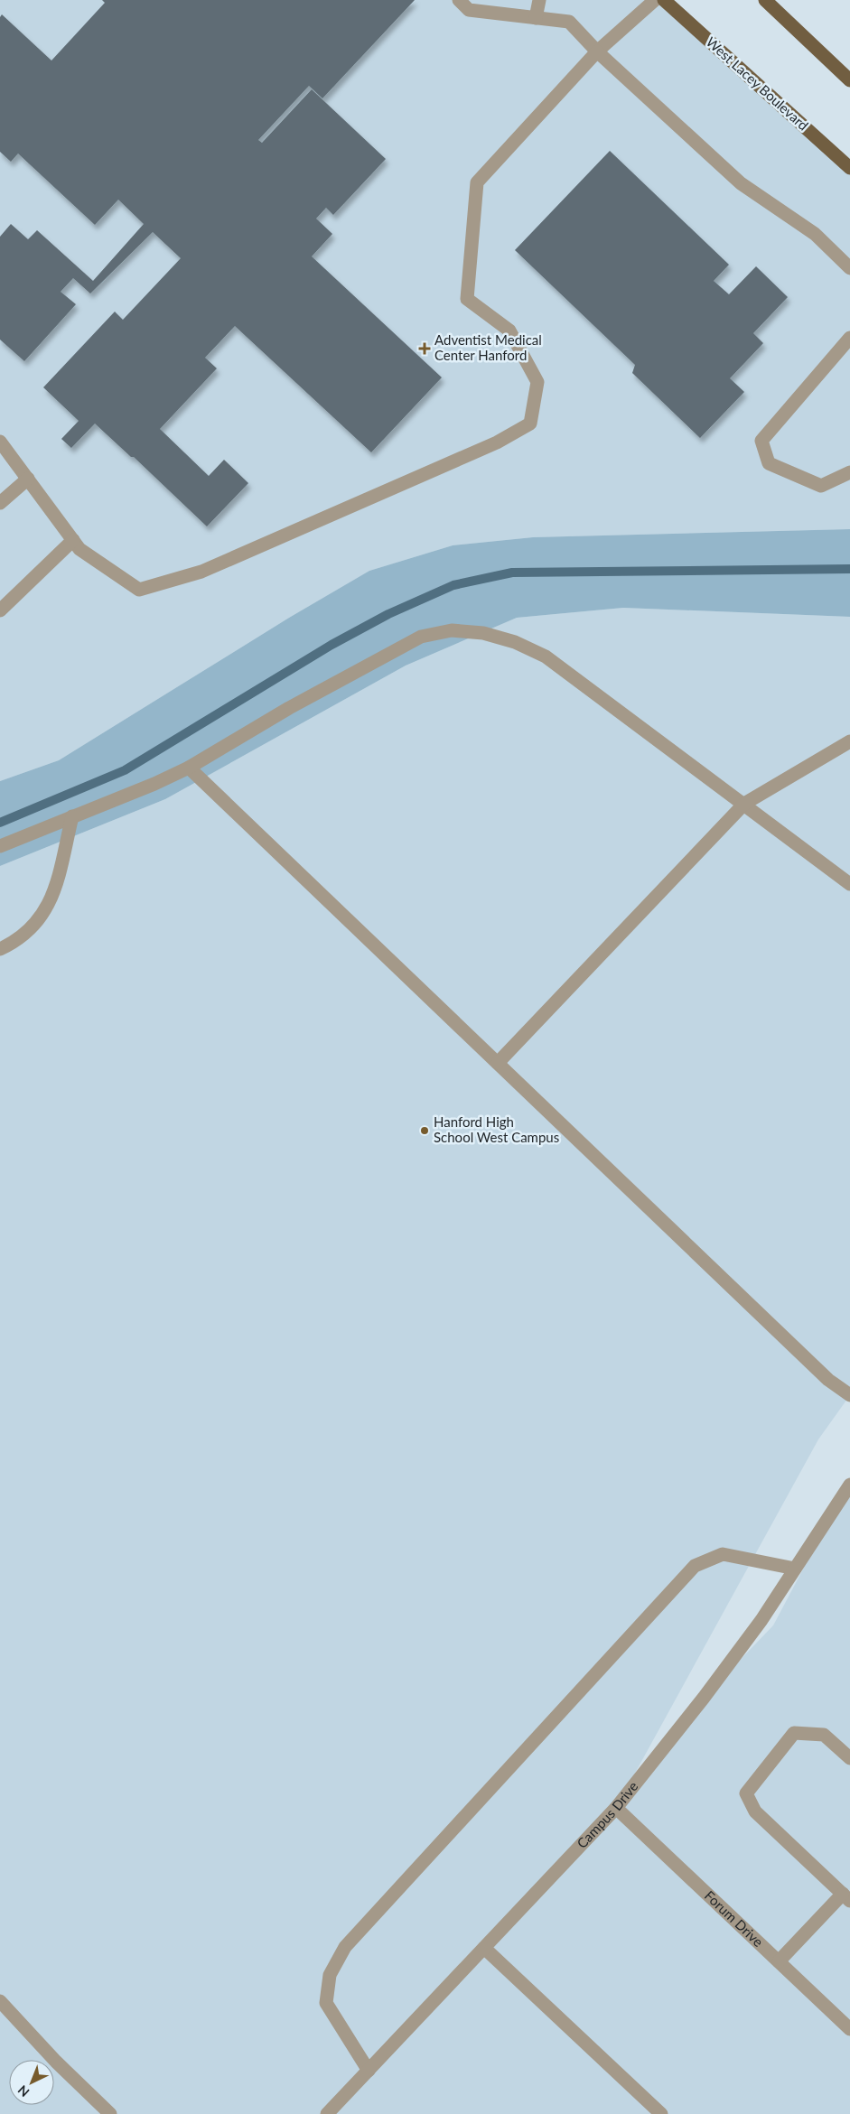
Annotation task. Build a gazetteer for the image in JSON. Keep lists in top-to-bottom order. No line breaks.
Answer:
{"streets":{"main road":["West Lacey Boulevard"],"street":["Campus Drive","Forum Drive"]},"crossings":[["Campus Drive","Forum Drive"]],"places":{"health":["Adventist Medical Center Hanford"],"other":["Hanford High School West Campus"]},"north":"bottom left"}
